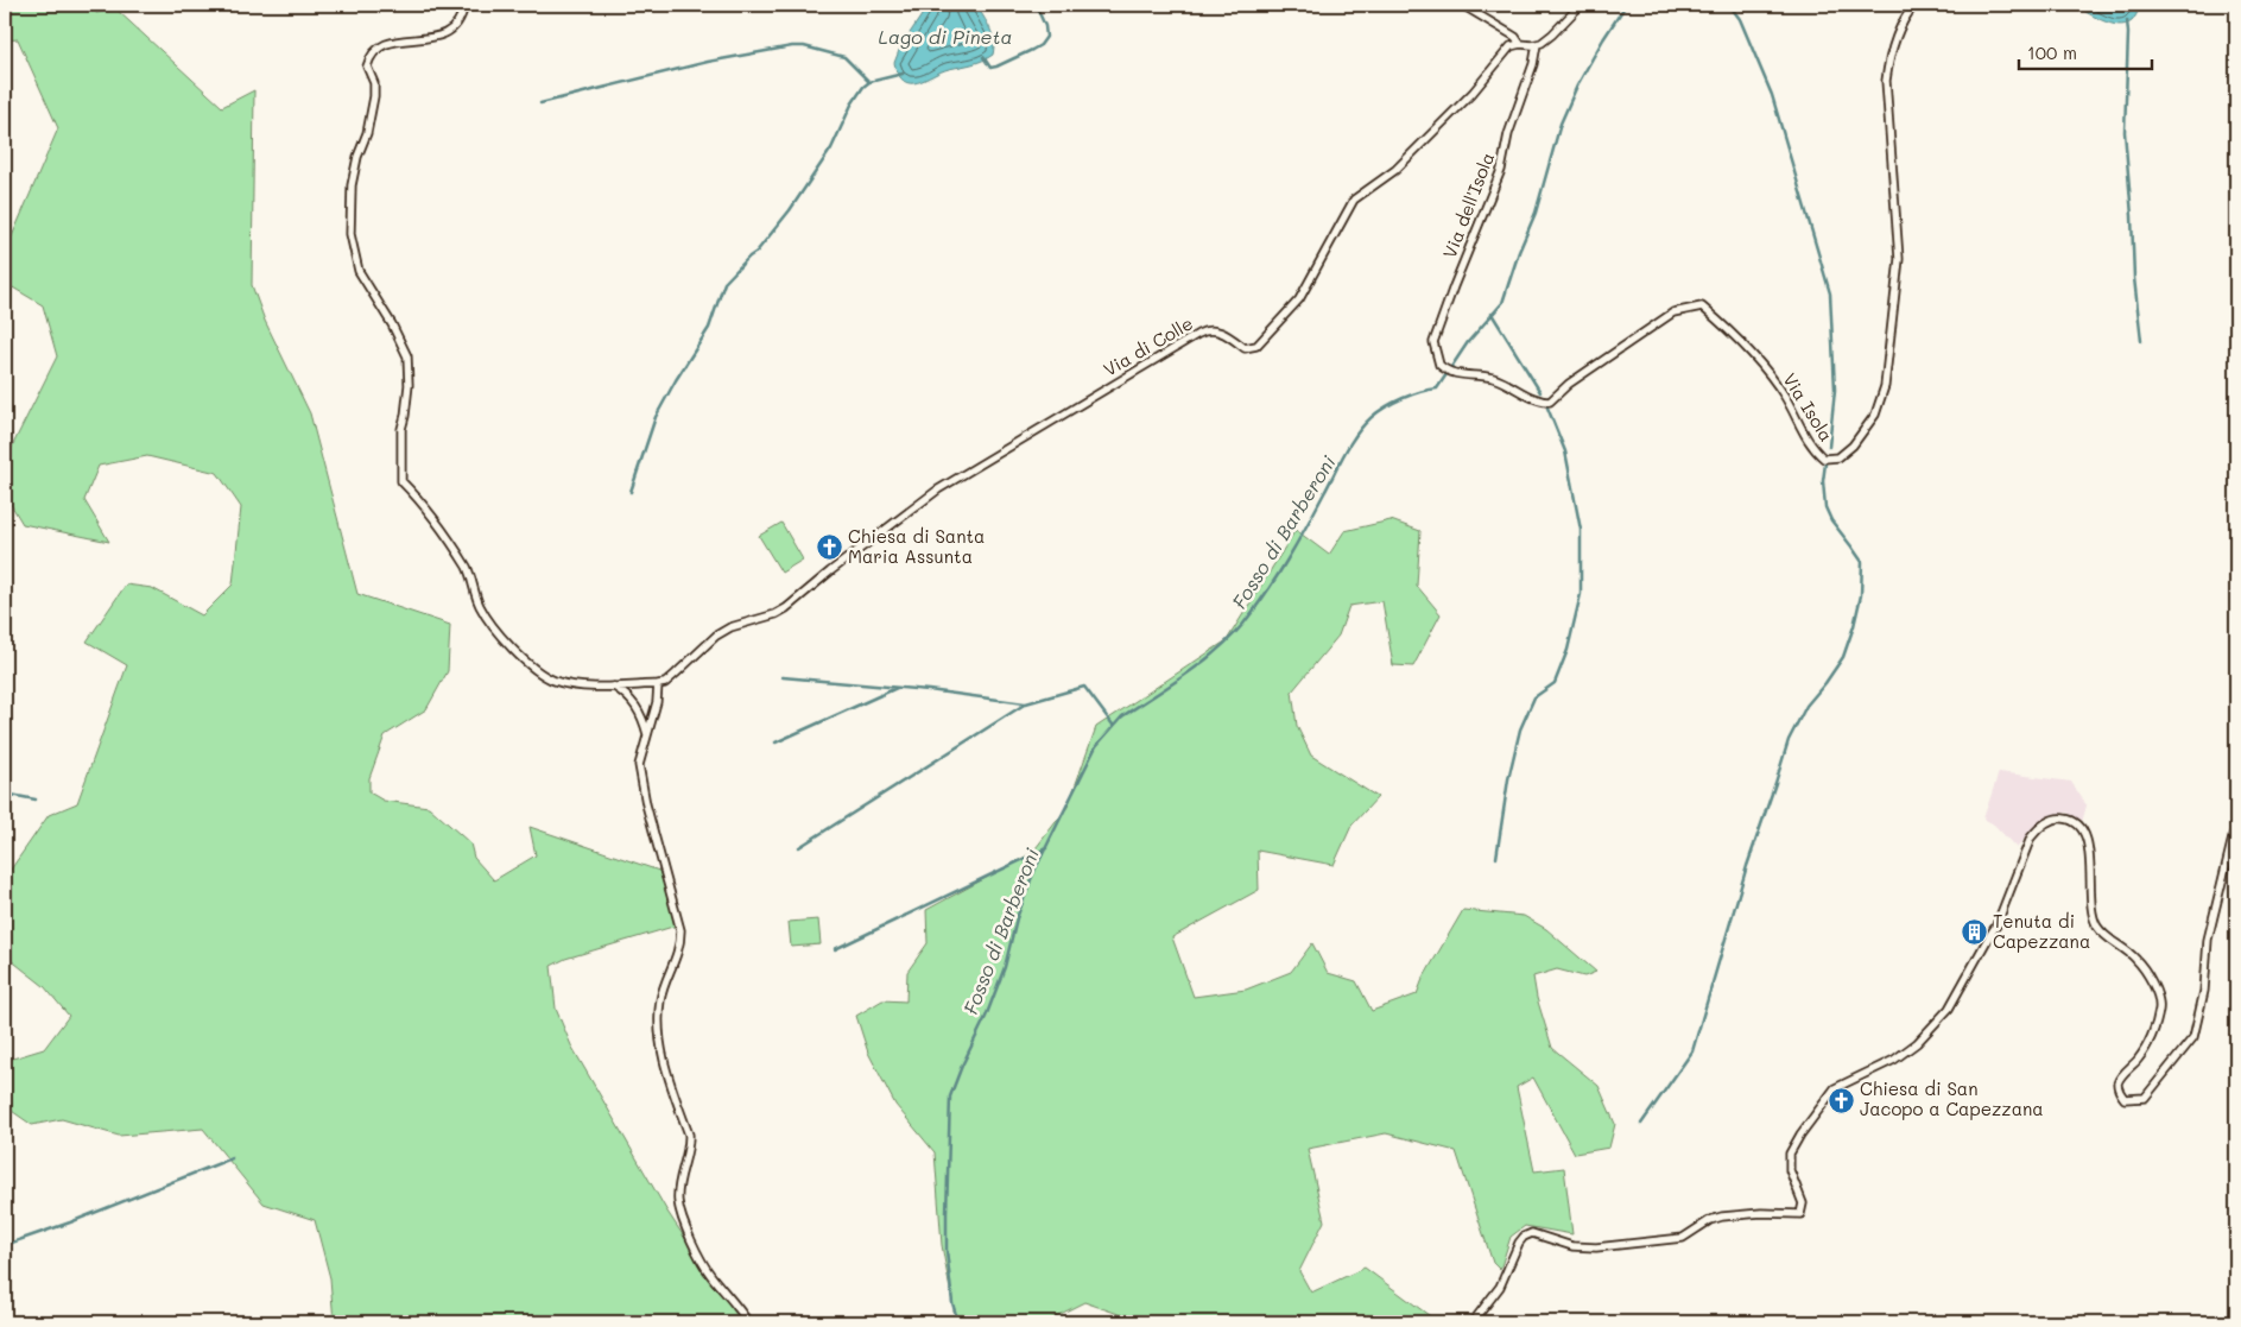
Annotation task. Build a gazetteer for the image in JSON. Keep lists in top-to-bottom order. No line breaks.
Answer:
{"streets":{"street":["Via dell'Isola","Via di Colle","Via Isola"]},"crossings":[["Via dell'Isola","Via Isola"]],"water":["Lago di Pineta","Fosso di Barberoni"],"places":{"church":["Chiesa di Santa Maria Assunta","Chiesa di San Jacopo a Capezzana"],"building":["Tenuta di Capezzana"]},"scale_bar":"100 m"}
